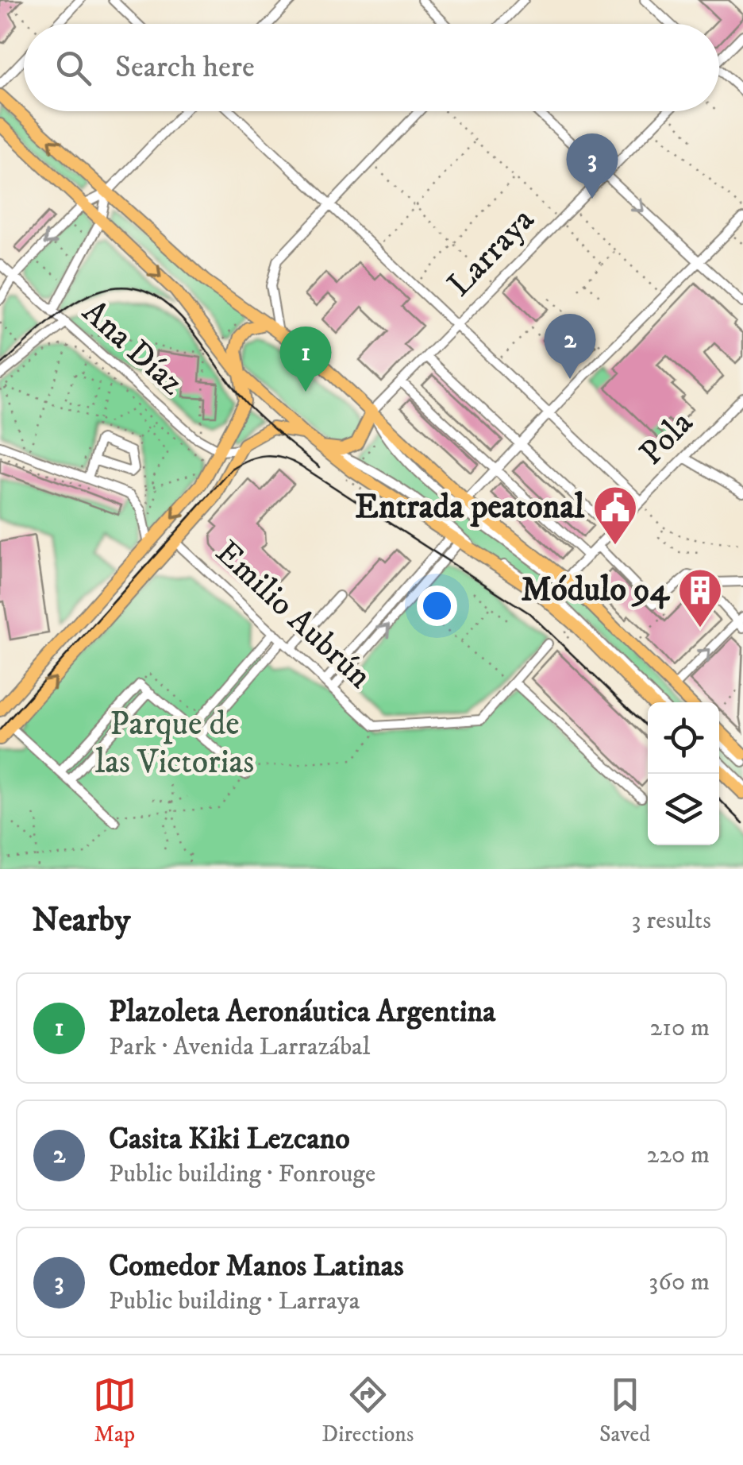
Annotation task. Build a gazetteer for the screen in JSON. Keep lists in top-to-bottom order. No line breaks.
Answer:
{"streets":{"street":["Larraya","Ana Díaz","Pola","Emilio Aubrún"]},"parks":["Parque de las Victorias"],"places":{"public building":["Entrada peatonal"],"building":["Módulo 94"]},"page":{"search":"Search here","pins":["3","2","1"],"heading":["Nearby","3 results"],"list":[{"mark":"1","name":"Plazoleta Aeronáutica Argentina","note":"Park · Avenida Larrazábal","value":"210 m"},{"mark":"2","name":"Casita Kiki Lezcano","note":"Public building · Fonrouge","value":"220 m"},{"mark":"3","name":"Comedor Manos Latinas","note":"Public building · Larraya","value":"360 m"}],"nav":["Map","Directions","Saved"]}}
